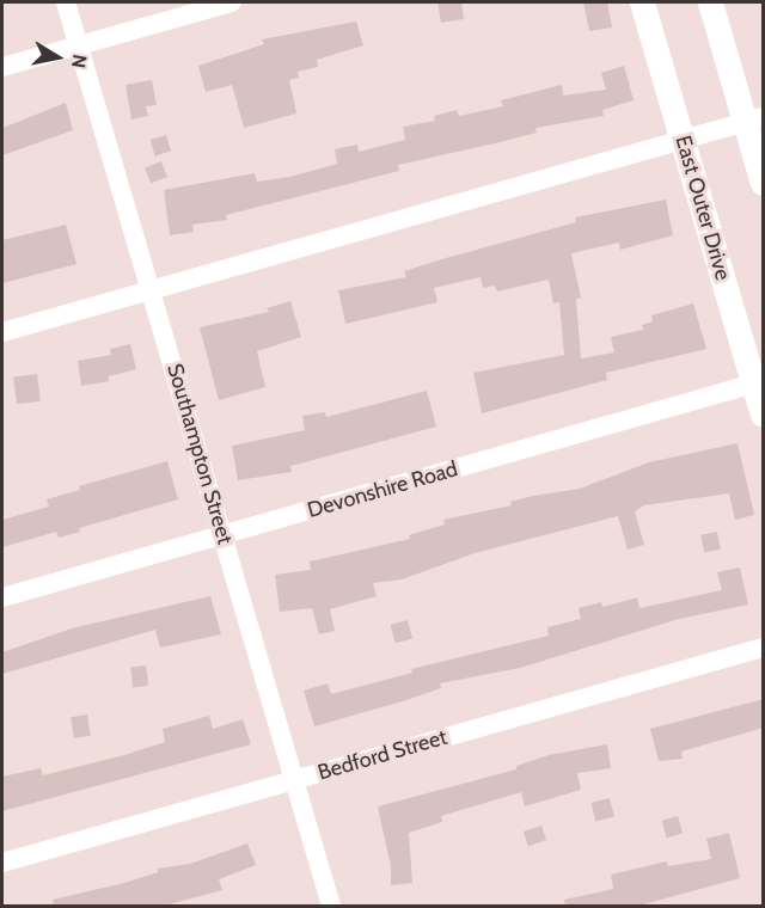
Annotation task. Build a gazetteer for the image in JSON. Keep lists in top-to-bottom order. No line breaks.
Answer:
{"streets":{"street":["East Outer Drive","Southampton Street","Devonshire Road","Bedford Street"]},"crossings":[["East Outer Drive","Devonshire Road"],["Southampton Street","Devonshire Road"],["Southampton Street","Bedford Street"]],"north":"right"}
